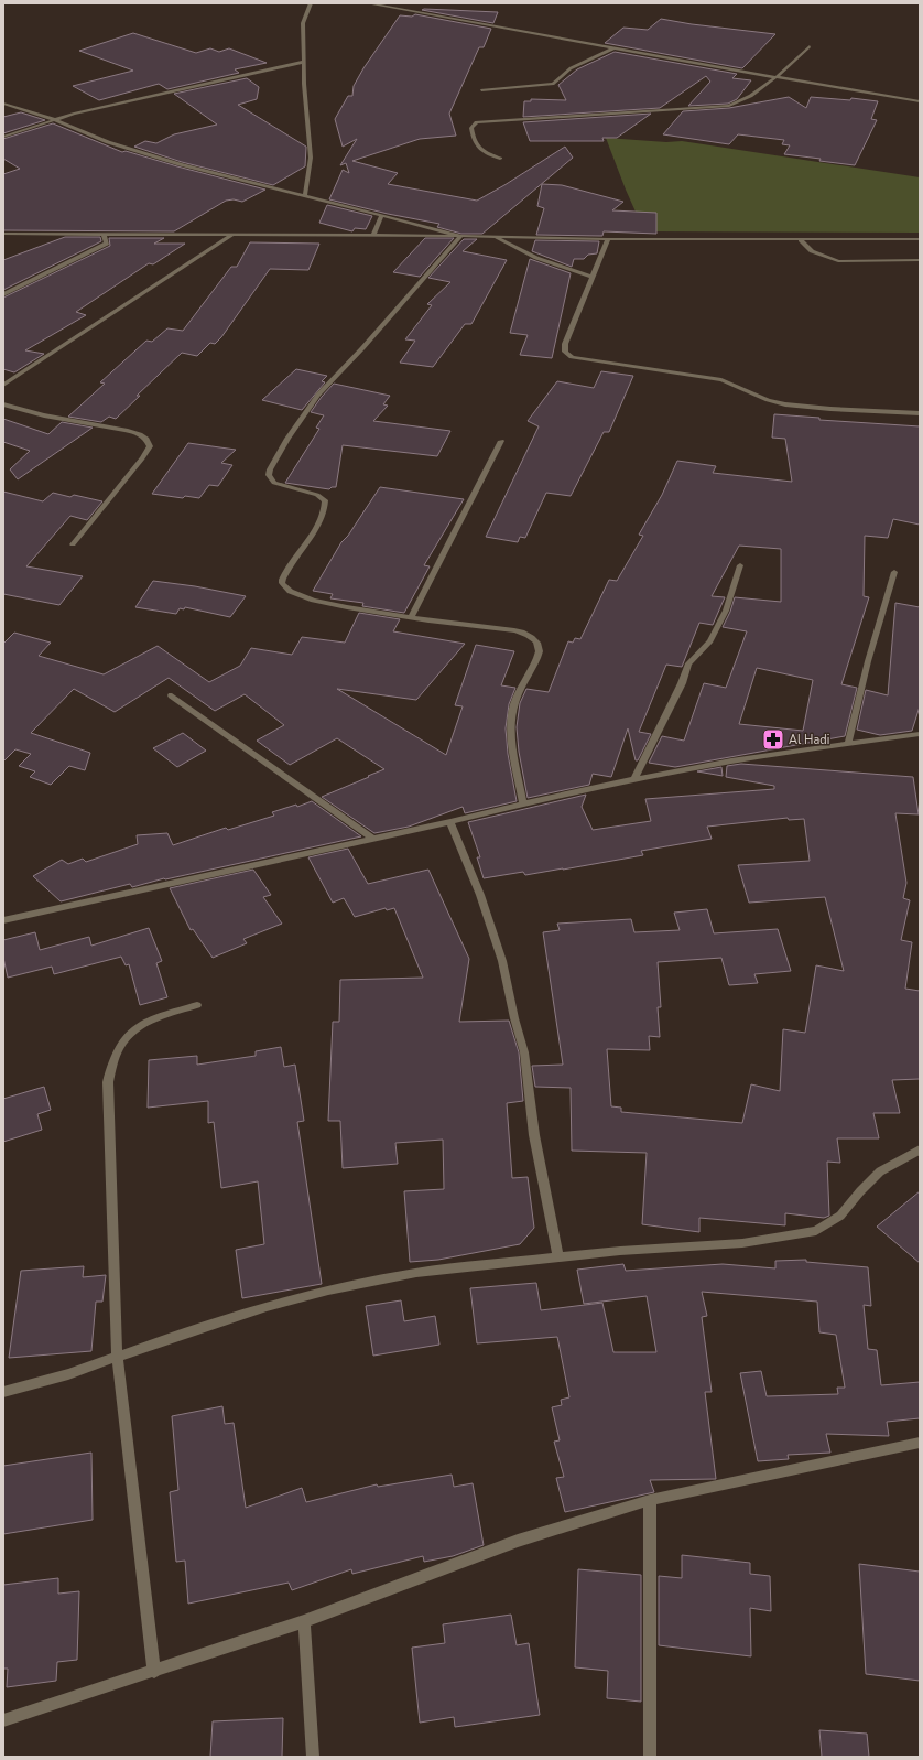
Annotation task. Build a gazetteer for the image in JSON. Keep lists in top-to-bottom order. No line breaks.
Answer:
{"places":{"pharmacy":["Al Hadi"]}}
